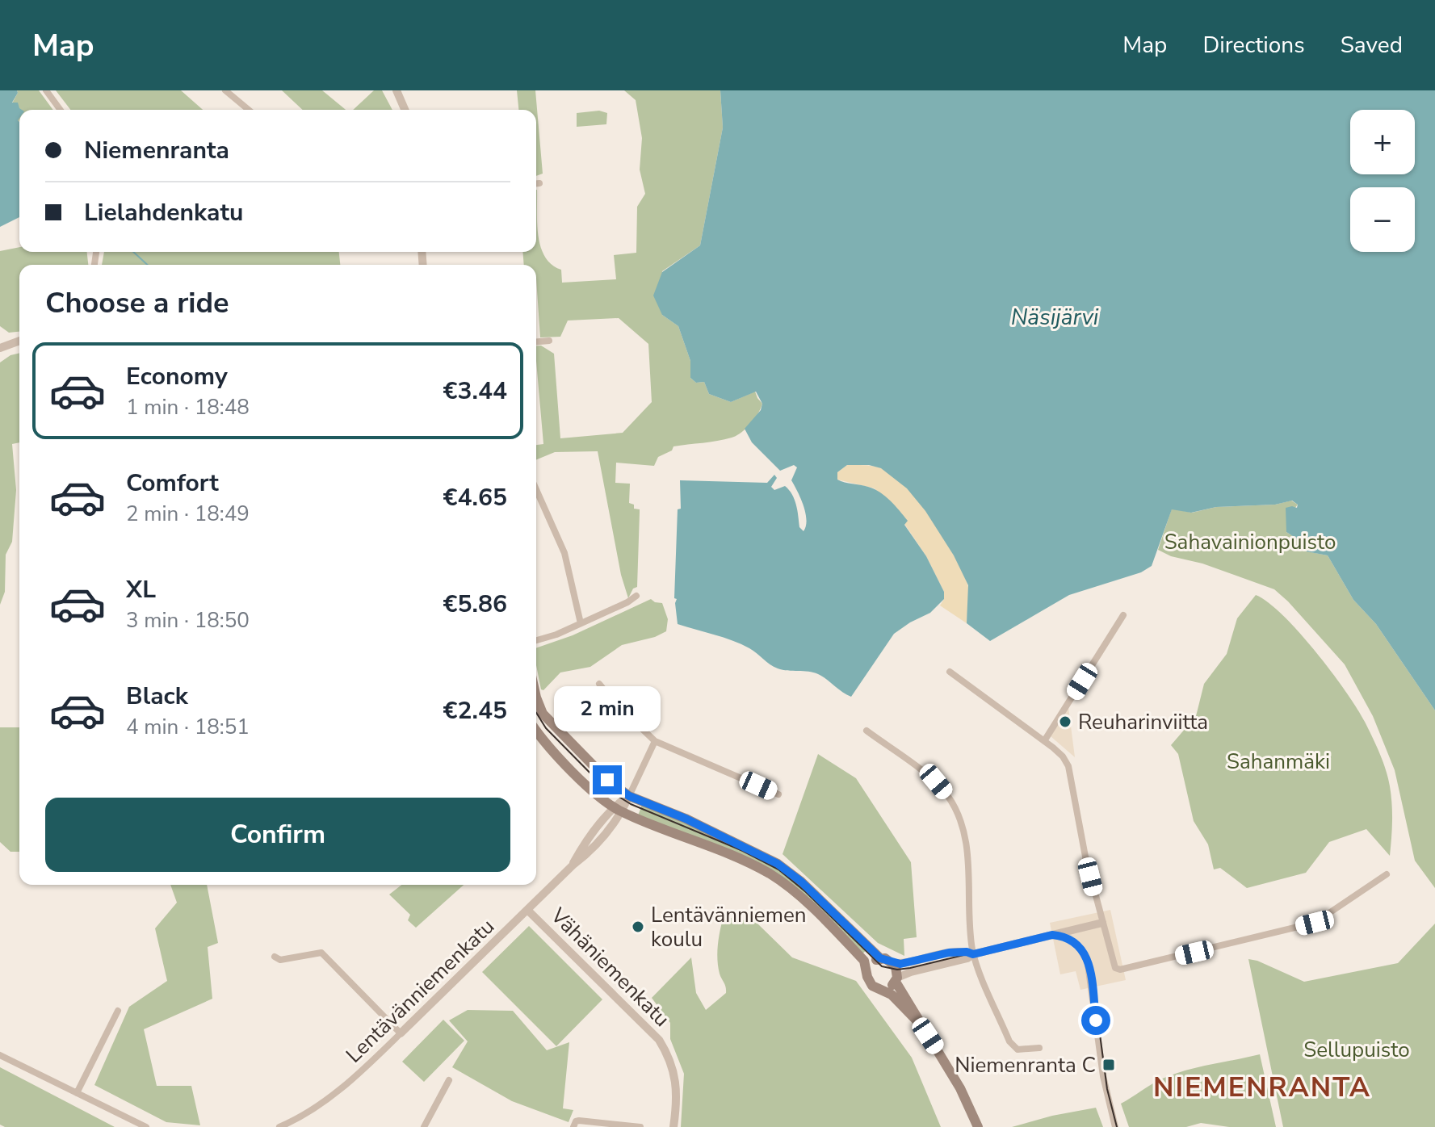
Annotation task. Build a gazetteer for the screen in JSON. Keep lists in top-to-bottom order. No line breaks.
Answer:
{"streets":{"street":["Vähäniemenkatu","Lentävänniemenkatu"]},"crossings":[["Vähäniemenkatu","Lentävänniemenkatu"]],"districts":["NIEMENRANTA"],"water":["Näsijärvi"],"parks":["Sahavainionpuisto","Sahanmäki","Sellupuisto"],"places":{"other":["Reuharinviitta","Lentävänniemen koulu"],"transit":["Niemenranta C"]},"page":{"header":"Map","nav":["Map","Directions","Saved"],"map_buttons":["+","−"],"banner":["Niemenranta","Lielahdenkatu"],"heading":"Choose a ride","list":[{"name":"Economy","note":"1 min · 18:48","value":"€3.44"},{"name":"Comfort","note":"2 min · 18:49","value":"€4.65"},{"name":"XL","note":"3 min · 18:50","value":"€5.86"},{"name":"Black","note":"4 min · 18:51","value":"€2.45"}],"bubble":"2 min","buttons":"Confirm"}}
